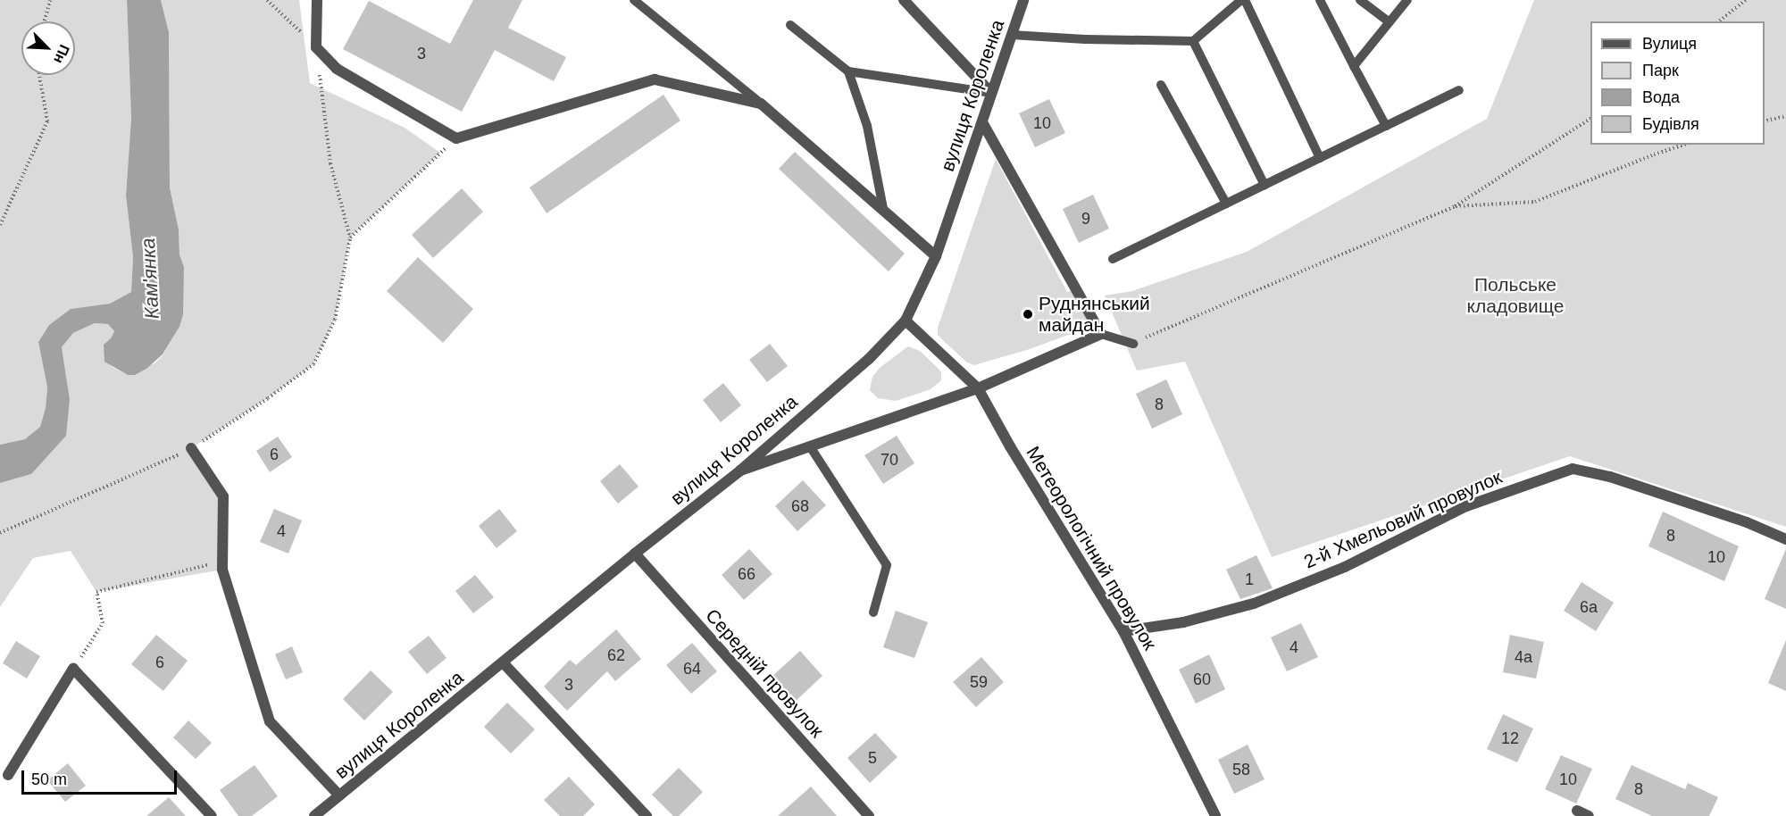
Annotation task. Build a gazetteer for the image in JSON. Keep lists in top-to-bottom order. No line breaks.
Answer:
{"streets":{"street":["вулиця Короленка","2-й Хмельовий провулок","Метеорологічний провулок","Середній провулок"]},"crossings":[["вулиця Короленка","Метеорологічний провулок"],["вулиця Короленка","Середній провулок"],["2-й Хмельовий провулок","Метеорологічний провулок"]],"water":["Кам'янка"],"parks":["Польське кладовище"],"places":["Руднянський майдан"],"house_numbers":["3","10","9","8","6","70","68","4","8","10","66","1","6а","4","62","4а","6","64","60","59","3","12","5","58","10","8"],"legend":["Вулиця","Парк","Вода","Будівля"],"scale_bar":"50 m","north":"bottom right"}
